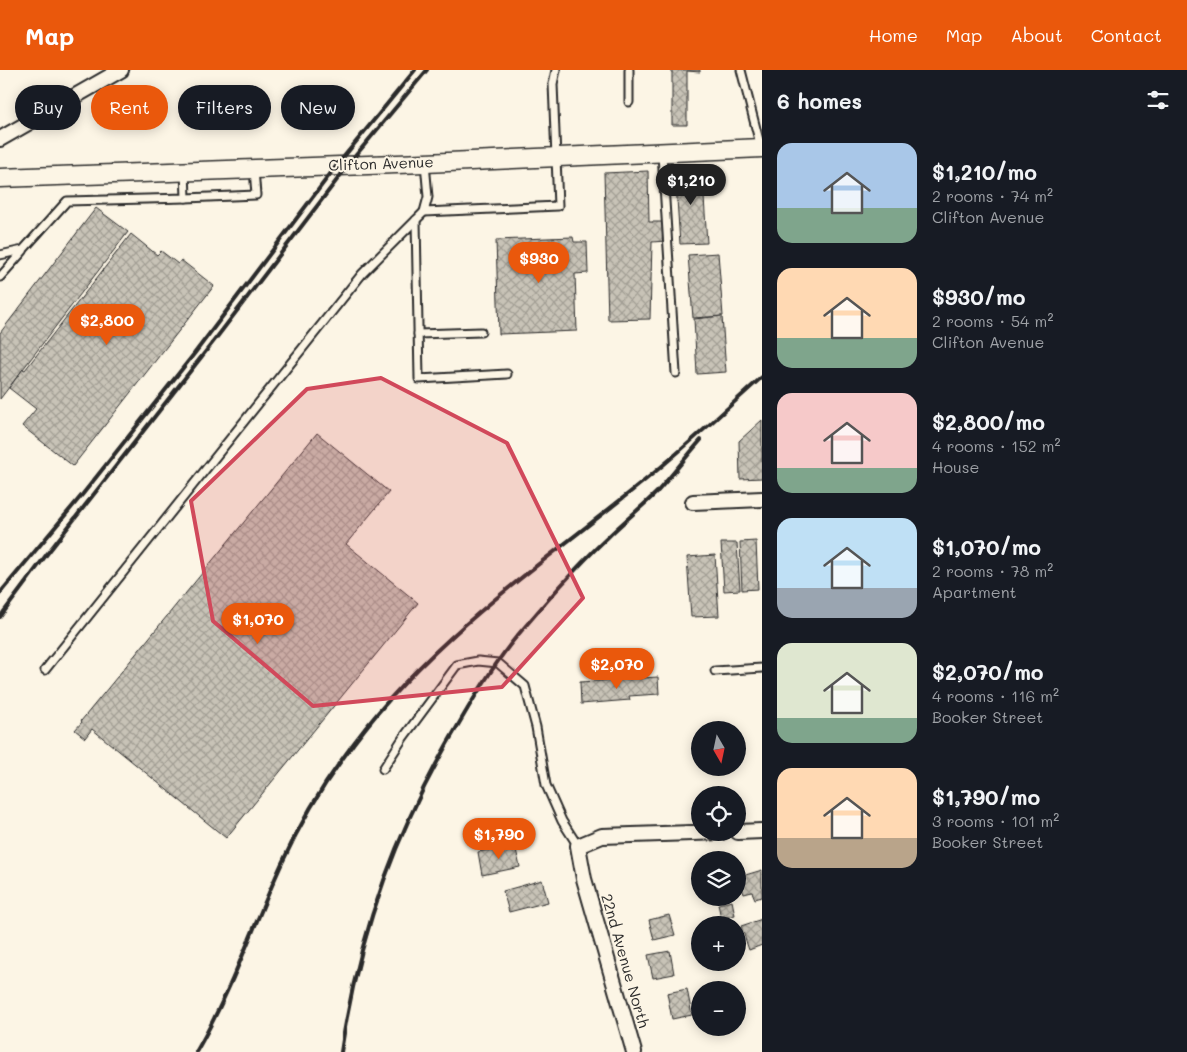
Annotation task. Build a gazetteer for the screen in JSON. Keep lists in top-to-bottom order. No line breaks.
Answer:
{"streets":{"street":["Clifton Avenue","22nd Avenue North"]},"north":"bottom","page":{"header":"Map","nav":["Home","Map","About","Contact"],"heading":"6 homes","chip":["Buy","Rent","Filters","New"],"list":[{"name":"$1,210/mo","note":"2 rooms · 74 m² · Clifton Avenue"},{"name":"$930/mo","note":"2 rooms · 54 m² · Clifton Avenue"},{"name":"$2,800/mo","note":"4 rooms · 152 m² · House"},{"name":"$1,070/mo","note":"2 rooms · 78 m² · Apartment"},{"name":"$2,070/mo","note":"4 rooms · 116 m² · Booker Street"},{"name":"$1,790/mo","note":"3 rooms · 101 m² · Booker Street"}],"price":["$1,210","$930","$2,800","$1,070","$2,070","$1,790"],"map_buttons":["+","−"]}}
